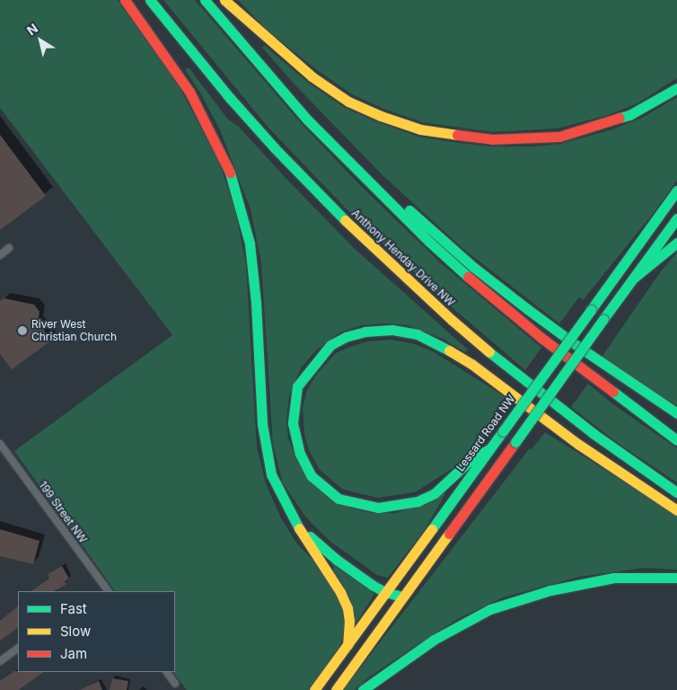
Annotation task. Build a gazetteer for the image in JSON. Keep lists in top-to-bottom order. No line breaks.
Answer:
{"streets":{"main road":["Anthony Henday Drive NW","Lessard Road NW"],"street":["199 Street NW"]},"places":["River West Christian Church"],"legend":["Fast","Slow","Jam"],"north":"top left"}
